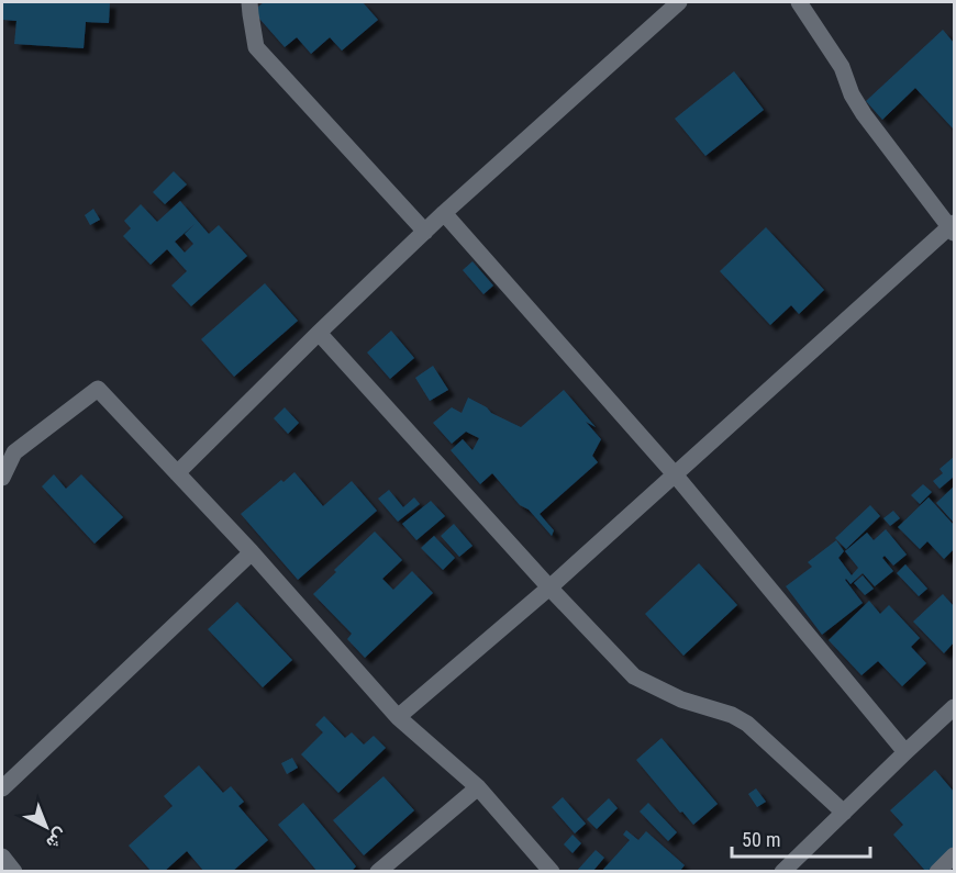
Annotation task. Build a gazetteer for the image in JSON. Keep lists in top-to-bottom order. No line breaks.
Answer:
{"scale_bar":"50 m","north":"bottom right"}
